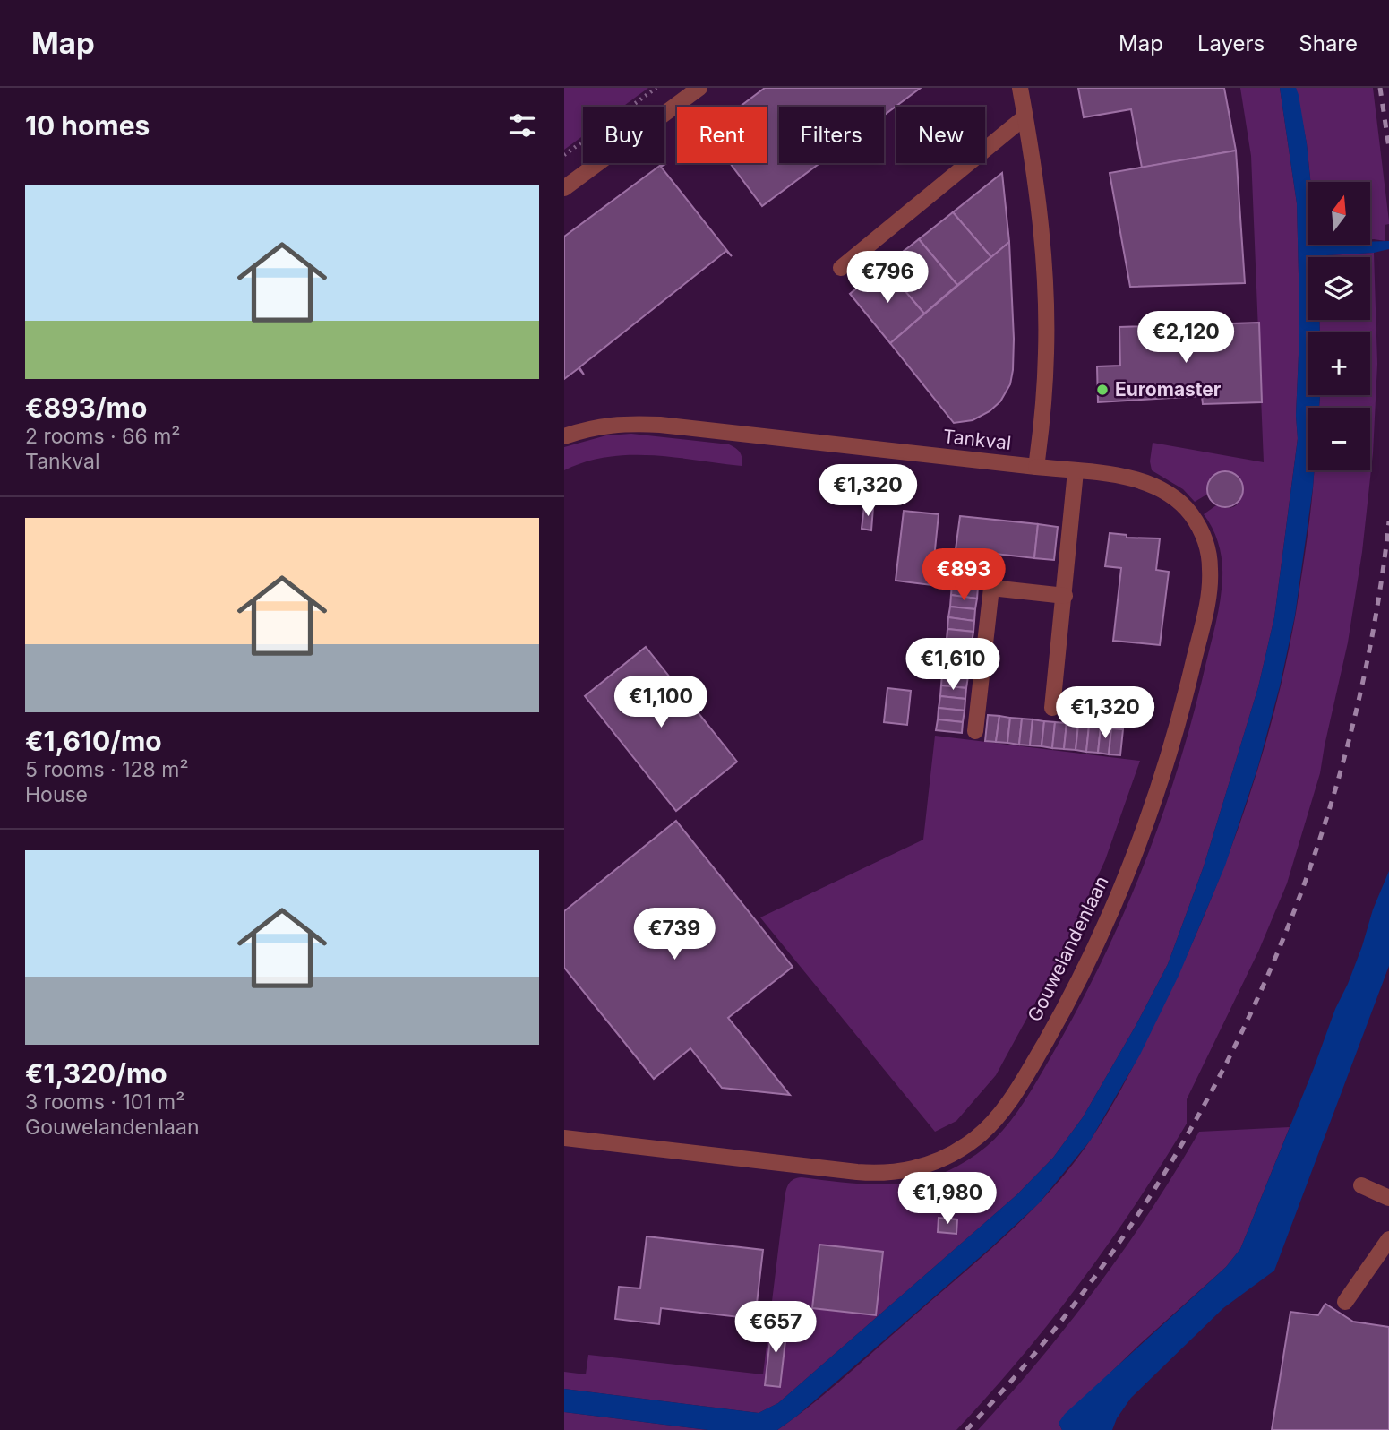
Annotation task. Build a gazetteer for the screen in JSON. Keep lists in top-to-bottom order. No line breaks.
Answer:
{"streets":{"street":["Tankval","Gouwelandenlaan"]},"crossings":[["Tankval","Gouwelandenlaan"]],"places":["Euromaster"],"north":"top","page":{"header":"Map","nav":["Map","Layers","Share"],"heading":"10 homes","chip":["Buy","Rent","Filters","New"],"list":[{"name":"€893/mo","note":"2 rooms · 66 m² · Tankval"},{"name":"€1,610/mo","note":"5 rooms · 128 m² · House"},{"name":"€1,320/mo","note":"3 rooms · 101 m² · Gouwelandenlaan"}],"map_buttons":["+","−"],"price":["€796","€2,120","€1,320","€893","€1,610","€1,100","€1,320","€739","€1,980","€657"]}}
